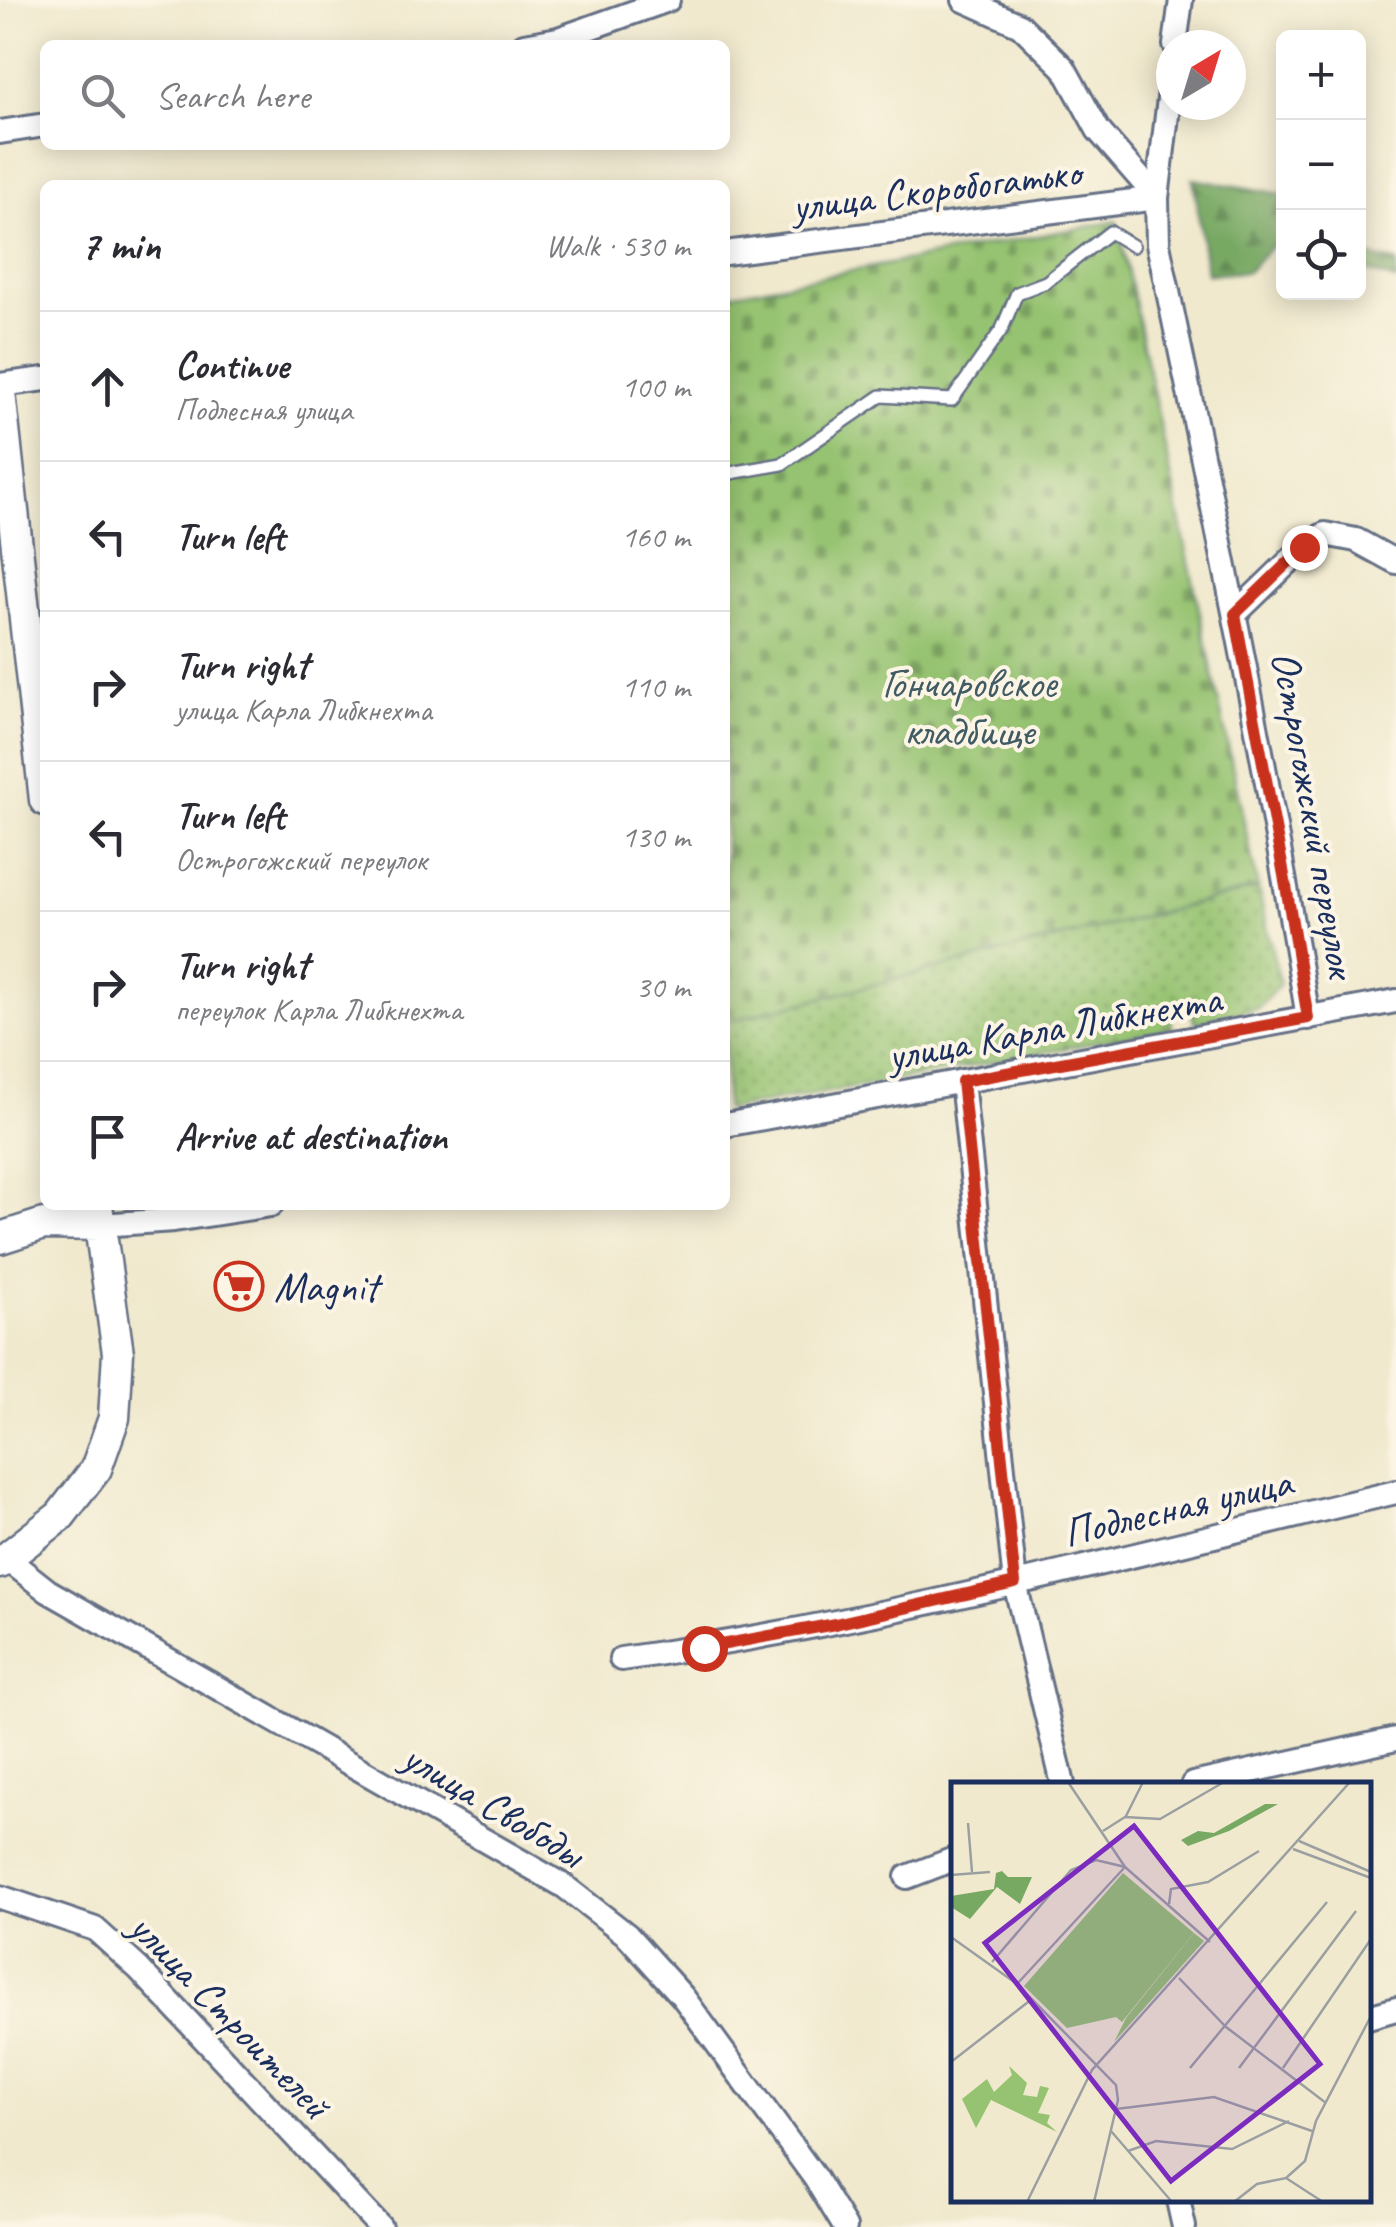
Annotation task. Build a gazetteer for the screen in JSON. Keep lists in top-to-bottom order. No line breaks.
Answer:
{"streets":{"street":["улица Скоробогатько","Острогожский переулок","улица Карла Либкнехта","Подлесная улица","улица Свободы","улица Строителей"]},"crossings":[["улица Скоробогатько","Острогожский переулок"],["Острогожский переулок","улица Карла Либкнехта"]],"parks":["Гончаровское кладбище"],"places":{"supermarket":["Magnit"]},"north":"top right","page":{"map_buttons":["+","−"],"search":"Search here","heading":["7 min","Walk · 530 m"],"list":[["Continue","Подлесная улица","100 m"],["Turn left","160 m"],["Turn right","улица Карла Либкнехта","110 m"],["Turn left","Острогожский переулок","130 m"],["Turn right","переулок Карла Либкнехта","30 m"],"Arrive at destination"]}}
